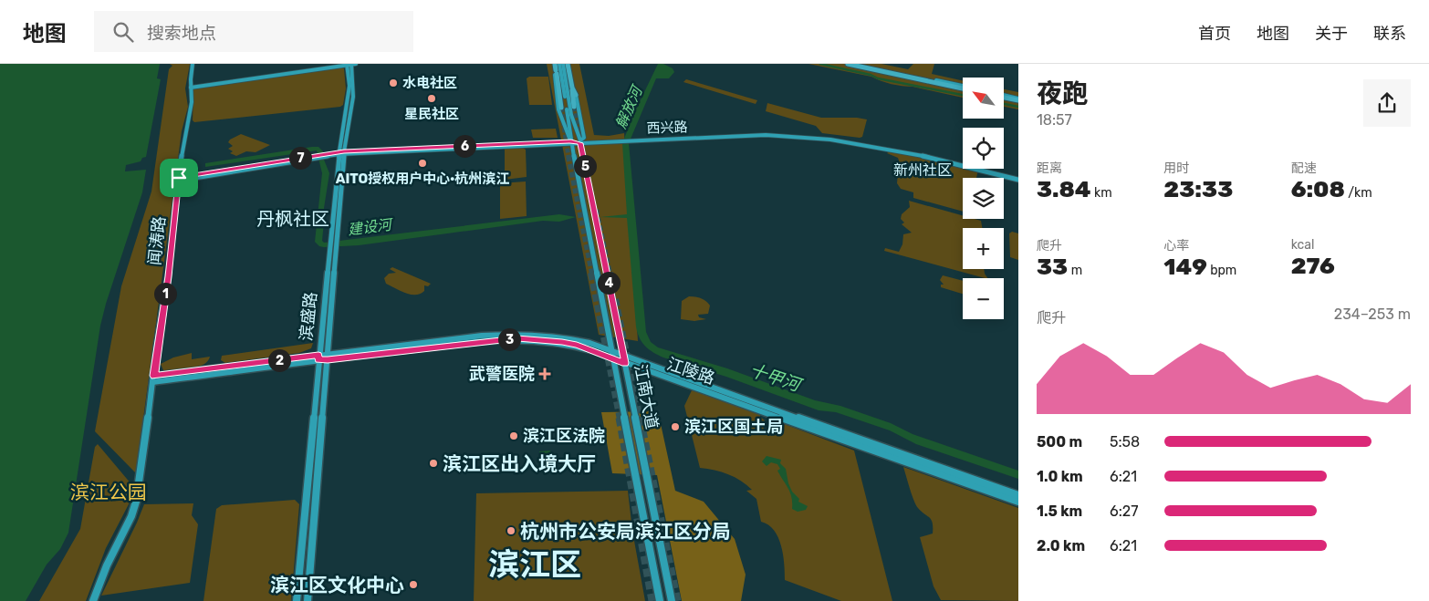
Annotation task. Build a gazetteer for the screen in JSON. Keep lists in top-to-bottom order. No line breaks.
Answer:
{"streets":{"main road":["西兴路","闻涛路","滨盛路","江陵路","江南大道"]},"crossings":[["西兴路","闻涛路"],["西兴路","滨盛路"],["西兴路","江南大道"],["闻涛路","江陵路"],["滨盛路","江陵路"],["江陵路","江南大道"]],"districts":["新州社区","丹枫社区","滨江区"],"water":["解放河","建设河","十甲河"],"parks":["滨江公园"],"places":{"other":["水电社区","星民社区","AITO授权用户中心·杭州滨江","滨江区国土局","滨江区法院","滨江区出入境大厅","杭州市公安局滨江区分局","滨江区文化中心"],"health":["武警医院"]},"north":"top left","page":{"header":"地图","search":"搜索地点","nav":["首页","地图","关于","联系"],"heading":["夜跑","18:57"],"map_buttons":["+","−"],"pins":["6","7","5","4","1","3","2"],"stats":[["距离","3.84 km"],["用时","23:33"],["配速","6:08 /km"],["爬升","33 m"],["心率","149 bpm"],["kcal","276"]],"chart":["爬升","234–253 m"],"list":[{"name":"500 m","note":"5:58"},{"name":"1.0 km","note":"6:21"},{"name":"1.5 km","note":"6:27"},{"name":"2.0 km","note":"6:21"}]}}
